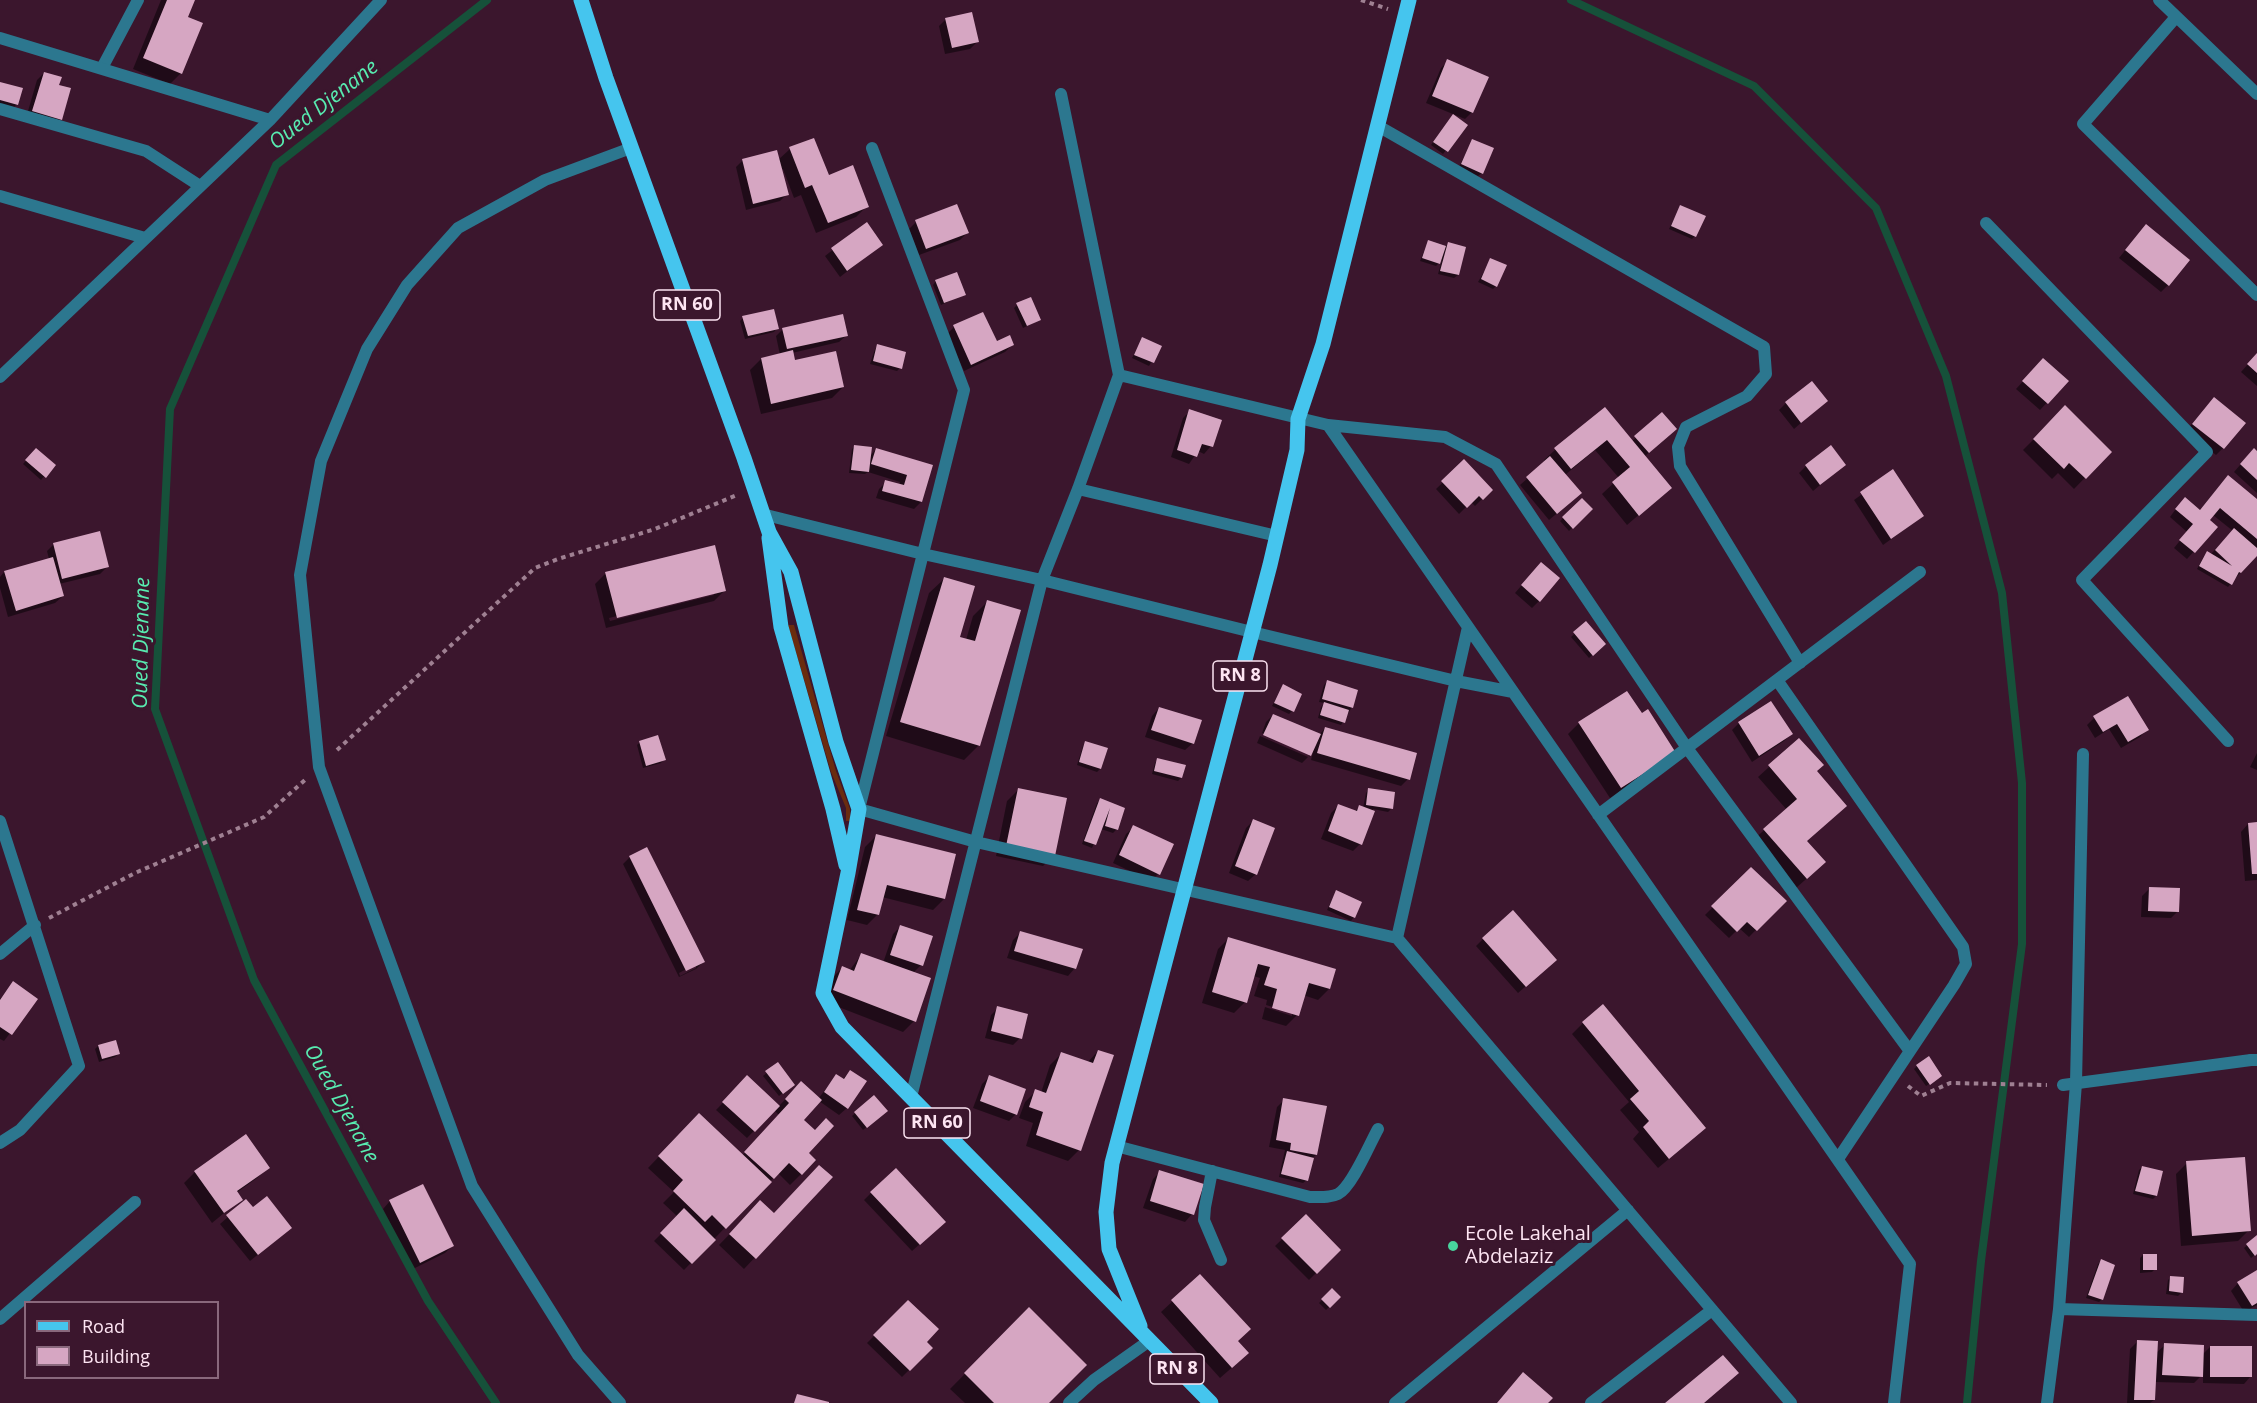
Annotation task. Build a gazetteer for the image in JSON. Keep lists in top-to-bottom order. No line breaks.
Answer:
{"streets":{"main road":["RN 60","RN 8"]},"crossings":[["RN 60","RN 8"]],"water":["Oued Djenane"],"places":["Ecole Lakehal Abdelaziz"],"legend":["Road","Building"]}
